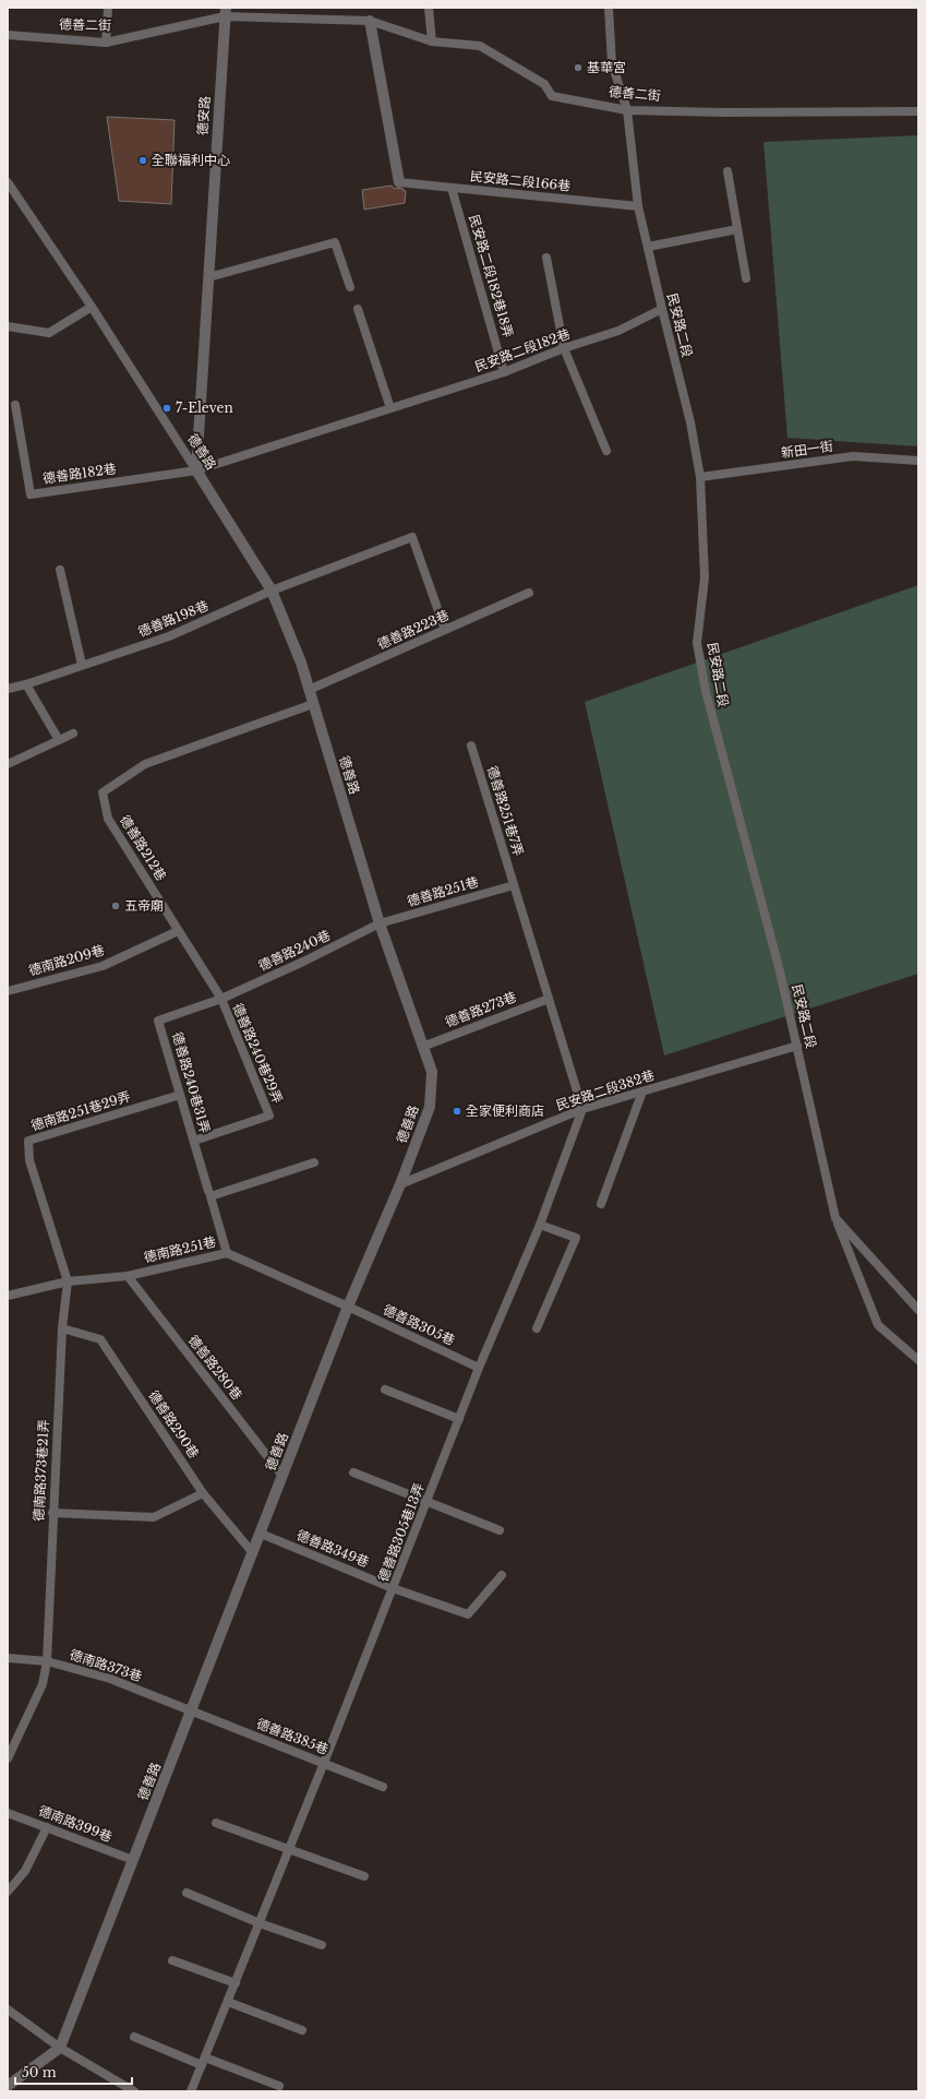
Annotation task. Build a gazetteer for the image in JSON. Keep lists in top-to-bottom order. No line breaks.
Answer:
{"streets":{"street":["德安路","德善路"],"lane":["德善二街","民安路二段166巷","民安路二段182巷18弄","民安路二段","民安路二段182巷","新田一街","德善路182巷","德善路198巷","德善路223巷","德善路251巷7弄","德善路212巷","德善路251巷","德善路240巷","德南路209巷","德善路273巷","德善路240巷29弄","德善路240巷31弄","民安路二段382巷","德南路251巷29弄","德南路251巷","德善路305巷","德善路280巷","德善路290巷","德南路373巷21弄","德善路305巷13弄","德善路349巷","德南路373巷","德善路385巷","德南路399巷"]},"crossings":[["德善二街","德安路"],["德善二街","民安路二段"],["德安路","民安路二段182巷"],["德安路","德善路"],["德安路","德善路182巷"],["民安路二段166巷","民安路二段182巷18弄"],["民安路二段166巷","民安路二段"],["民安路二段182巷18弄","民安路二段182巷"],["民安路二段","民安路二段182巷"],["民安路二段","新田一街"],["民安路二段","民安路二段382巷"],["民安路二段182巷","德善路"],["民安路二段182巷","德善路182巷"],["德善路","德善路182巷"],["德善路","德善路198巷"],["德善路","德善路223巷"],["德善路","德善路212巷"],["德善路","德善路251巷"],["德善路","德善路240巷"],["德善路","德善路273巷"],["德善路","民安路二段382巷"],["德善路","德南路251巷"],["德善路","德善路305巷"],["德善路","德善路280巷"],["德善路","德善路290巷"],["德善路","德善路349巷"],["德善路","德南路373巷"],["德善路","德善路385巷"],["德善路","德南路399巷"],["德善路198巷","德善路223巷"],["德善路251巷7弄","德善路251巷"],["德善路251巷7弄","德善路273巷"],["德善路251巷7弄","民安路二段382巷"],["德善路251巷7弄","德善路305巷13弄"],["德善路212巷","德善路240巷"],["德善路212巷","德南路209巷"],["德善路212巷","德善路240巷29弄"],["德善路212巷","德善路240巷31弄"],["德善路251巷","德善路240巷"],["德善路240巷","德善路240巷29弄"],["德善路240巷","德善路240巷31弄"],["德善路240巷29弄","德善路240巷31弄"],["德善路240巷31弄","德南路251巷29弄"],["民安路二段382巷","德善路305巷13弄"],["德南路251巷29弄","德南路251巷"],["德南路251巷29弄","德南路373巷21弄"],["德南路251巷","德善路305巷"],["德南路251巷","德善路280巷"],["德南路251巷","德南路373巷21弄"],["德善路305巷","德善路305巷13弄"],["德善路290巷","德南路373巷21弄"],["德南路373巷21弄","德南路373巷"],["德善路305巷13弄","德善路349巷"],["德善路305巷13弄","德善路385巷"],["德南路373巷","德善路385巷"]],"places":["基華宮","全聯福利中心","7-Eleven","五帝廟","全家便利商店"],"scale_bar":"50 m"}
